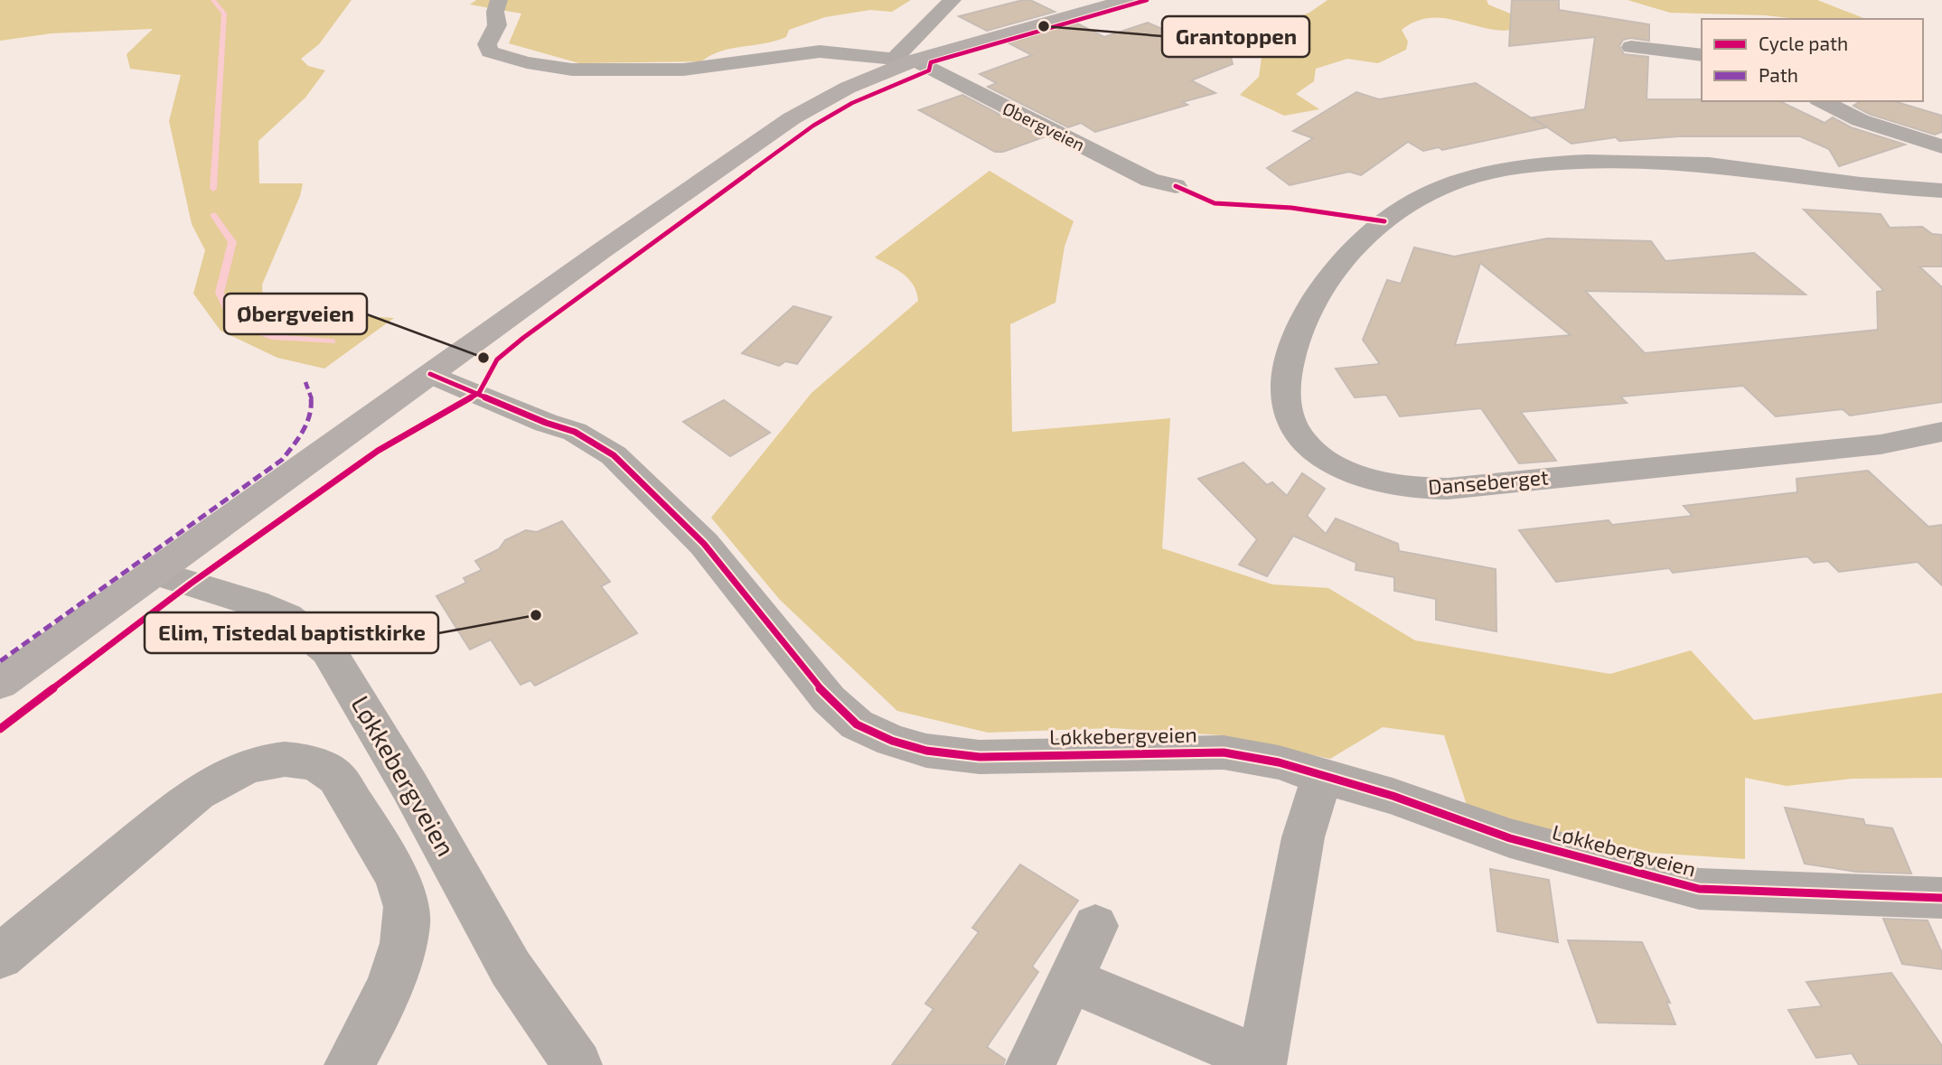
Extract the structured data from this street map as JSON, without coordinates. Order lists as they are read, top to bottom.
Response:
{
  "streets": {
    "main road": ["Øbergveien"],
    "street": ["Danseberget", "Løkkebergveien"]
  },
  "crossings": [
    ["Øbergveien", "Løkkebergveien"]
  ],
  "places": ["Grantoppen", "Øbergveien", "Elim, Tistedal baptistkirke"],
  "legend": ["Cycle path", "Path"]
}
